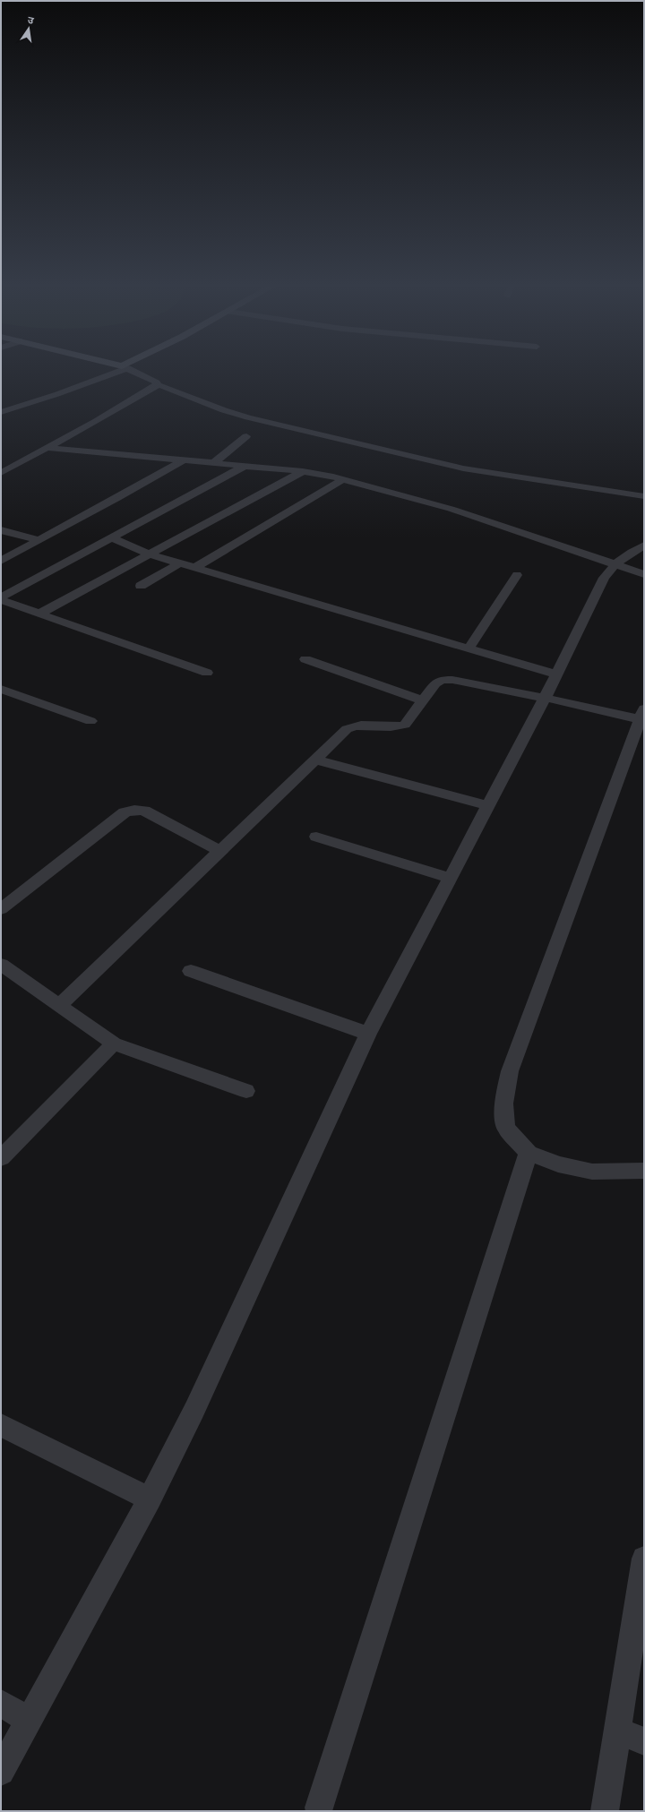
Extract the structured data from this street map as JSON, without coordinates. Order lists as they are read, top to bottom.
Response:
{
  "north": "top"
}
